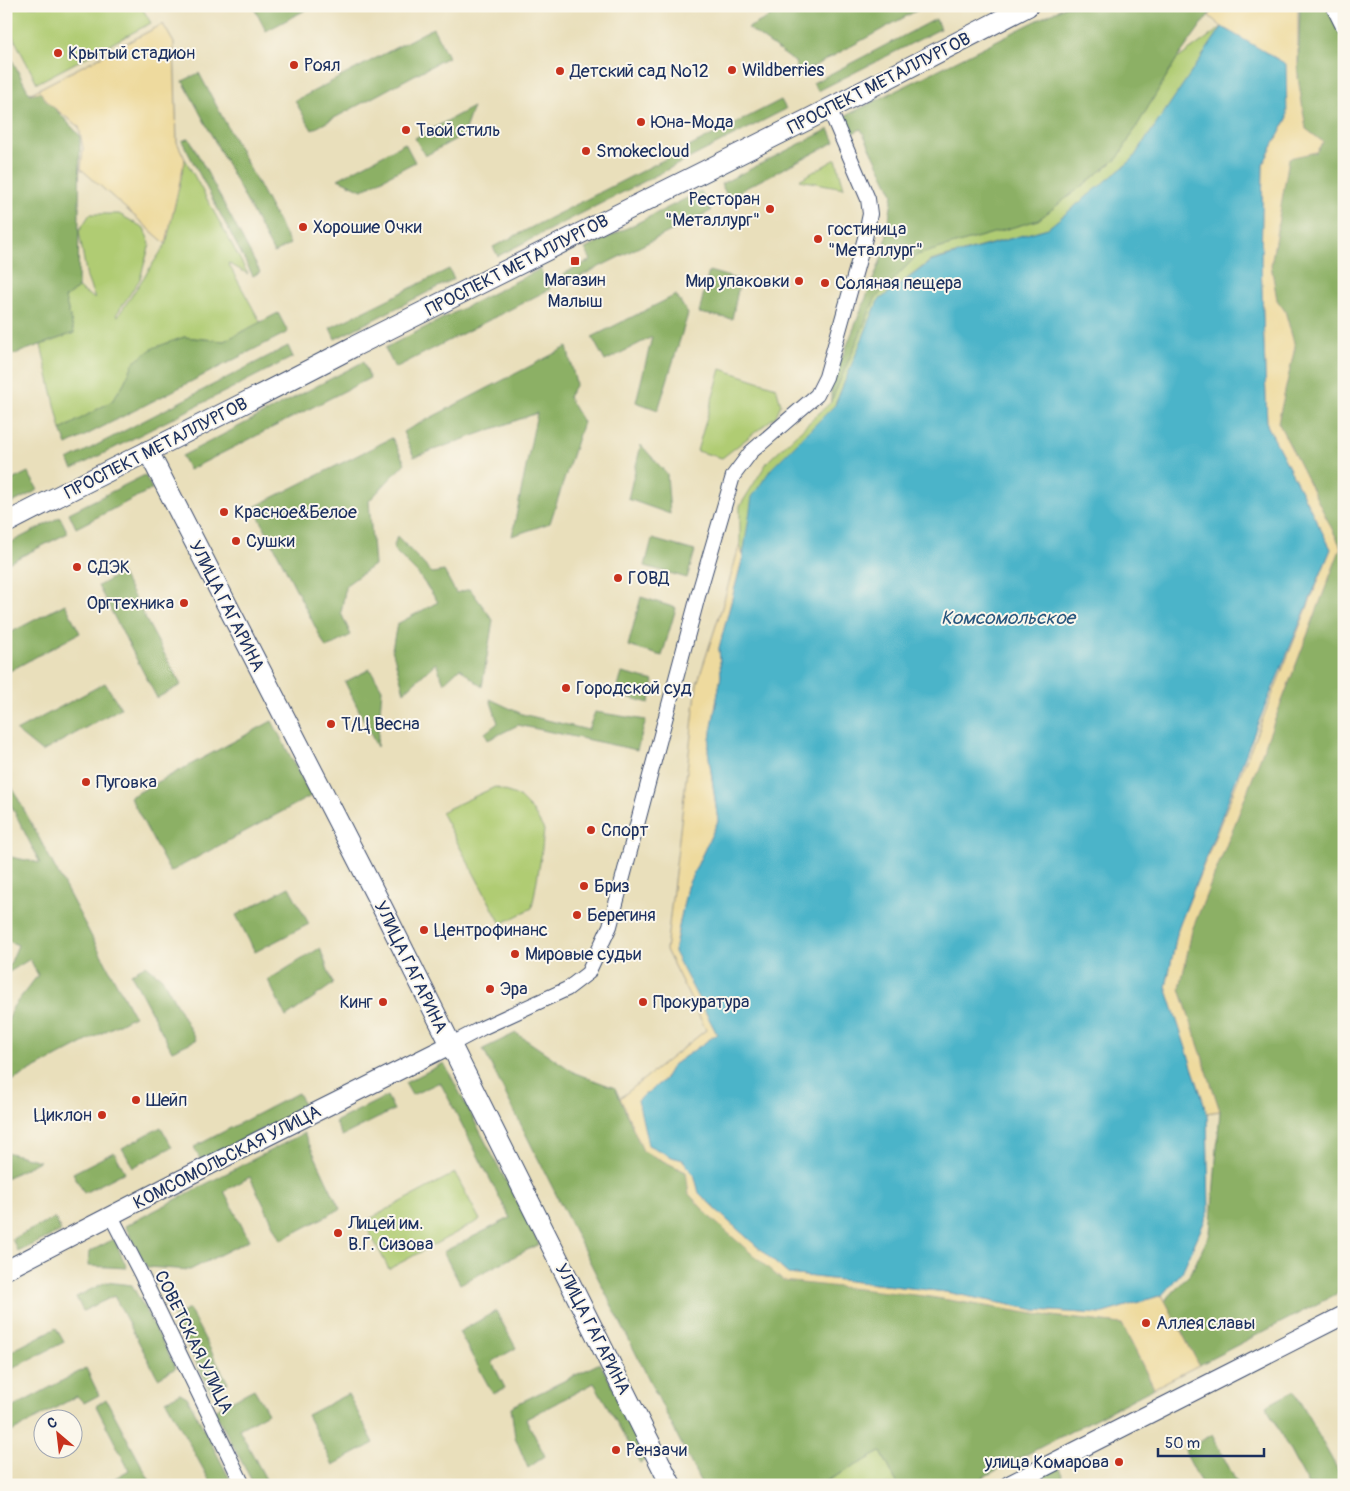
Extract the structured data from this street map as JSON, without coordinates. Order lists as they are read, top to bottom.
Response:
{
  "streets": {
    "main road": ["ПРОСПЕКТ МЕТАЛЛУРГОВ", "УЛИЦА ГАГАРИНА"],
    "street": ["КОМСОМОЛЬСКАЯ УЛИЦА", "СОВЕТСКАЯ УЛИЦА"]
  },
  "crossings": [
    ["ПРОСПЕКТ МЕТАЛЛУРГОВ", "УЛИЦА ГАГАРИНА"],
    ["УЛИЦА ГАГАРИНА", "КОМСОМОЛЬСКАЯ УЛИЦА"],
    ["КОМСОМОЛЬСКАЯ УЛИЦА", "СОВЕТСКАЯ УЛИЦА"]
  ],
  "water": ["Комсомольское"],
  "places": {
    "other": [
      "Крытый стадион",
      "Роял",
      "Wildberries",
      "Детский сад №12",
      "Юна-Мода",
      "Твой стиль",
      "Smokecloud",
      "Ресторан \"Металлург\"",
      "Хорошие Очки",
      "гостиница \"Металлург\"",
      "Мир упаковки",
      "Соляная пещера",
      "Красное&Белое",
      "Сушки",
      "СДЭК",
      "ГОВД",
      "Оргтехника",
      "Городской суд",
      "Т/Ц Весна",
      "Пуговка",
      "Спорт",
      "Бриз",
      "Берегиня",
      "Центрофинанс",
      "Мировые судьи",
      "Эра",
      "Кинг",
      "Прокуратура",
      "Шейп",
      "Циклон",
      "Лицей им. В.Г. Сизова",
      "Аллея славы",
      "Рензачи",
      "улица Комарова"
    ],
    "transit": ["Магазин Малыш"]
  },
  "scale_bar": "50 m",
  "north": "top left"
}
